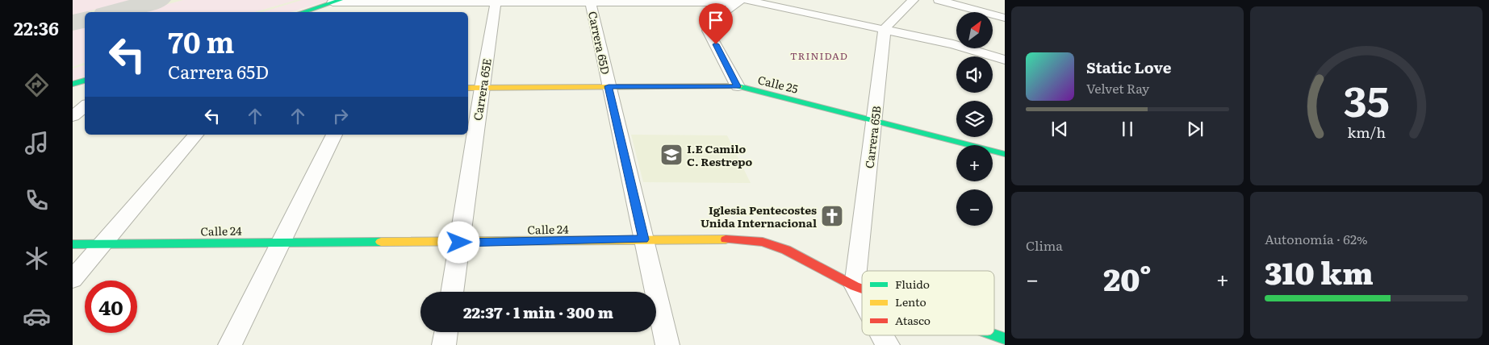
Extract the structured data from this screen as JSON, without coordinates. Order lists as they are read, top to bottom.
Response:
{
  "streets": {
    "street": [
      "Carrera 65D",
      "Calle 25",
      "Carrera 65E",
      "Carrera 65B",
      "Calle 24"
    ]
  },
  "crossings": [
    ["Carrera 65D", "Calle 25"],
    ["Carrera 65D", "Calle 24"],
    ["Calle 25", "Carrera 65E"],
    ["Calle 25", "Carrera 65B"],
    ["Carrera 65E", "Calle 24"],
    ["Carrera 65B", "Calle 24"]
  ],
  "districts": ["TRINIDAD"],
  "places": {
    "school or university": ["I.E Camilo C. Restrepo"],
    "church": ["Iglesia Pentecostes Unida Internacional"]
  },
  "legend": ["Fluido", "Lento", "Atasco"],
  "north": "top right",
  "page": {
    "tabs": "22:36",
    "map_buttons": ["+", "−"],
    "turn": ["70 m", "Carrera 65D"],
    "song": ["Static Love", "Velvet Ray"],
    "tile": [
      "Clima",
      ["Autonomía · 62%", "310 km"]
    ],
    "heat": ["−", "20°", "+"],
    "limit": "40",
    "trip": "22:37 · 1 min · 300 m",
    "gauge": ["35", "km/h"]
  }
}
